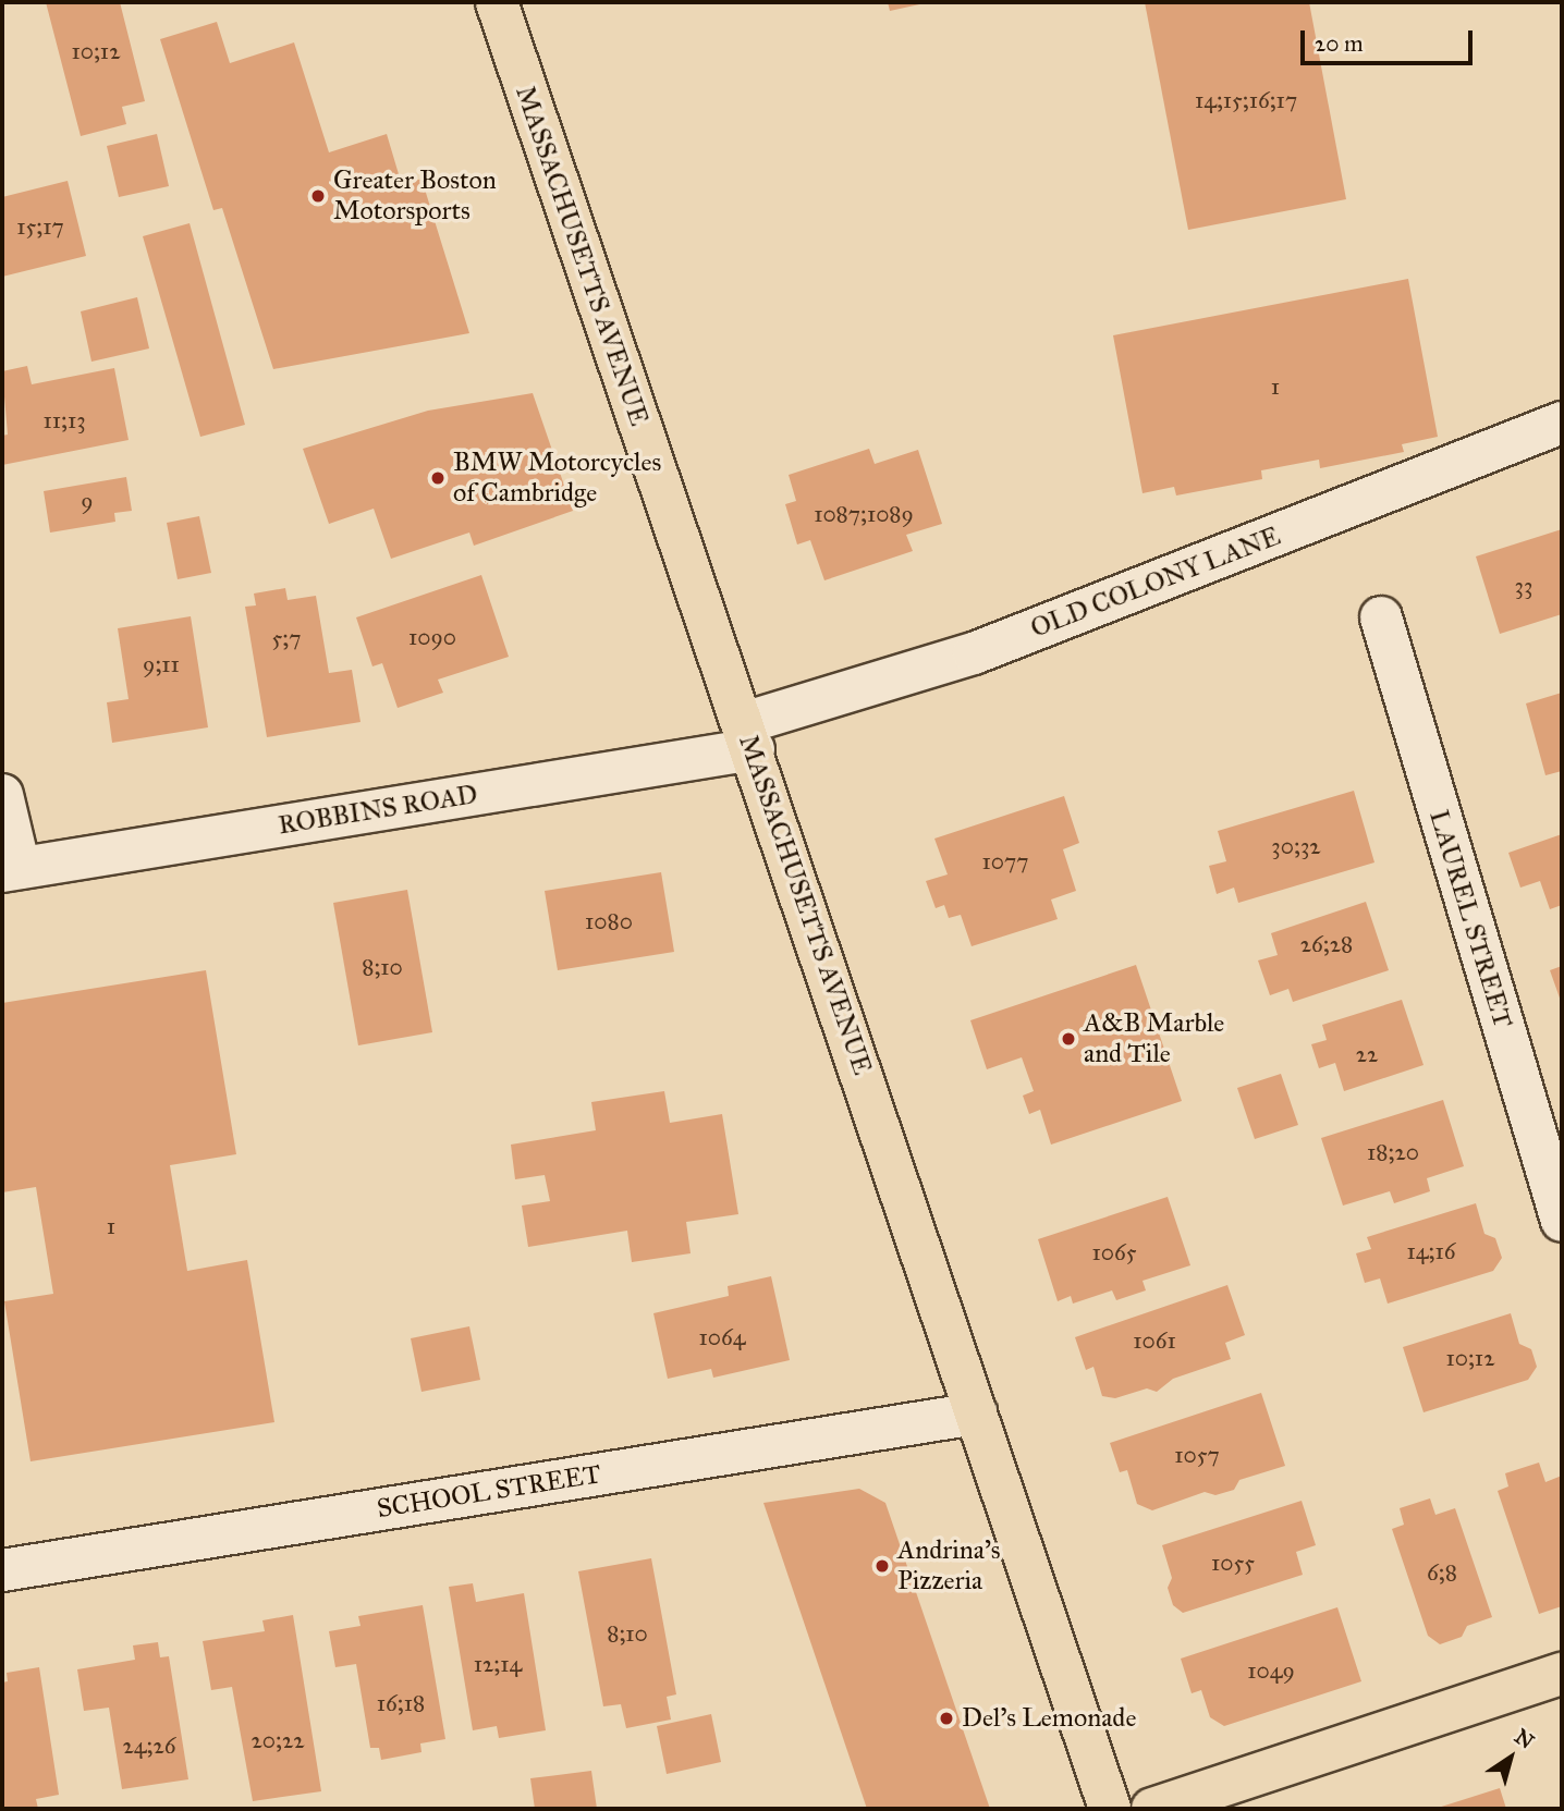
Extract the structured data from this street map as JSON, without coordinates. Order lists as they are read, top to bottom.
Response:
{
  "streets": {
    "main road": ["MASSACHUSETTS AVENUE"],
    "street": [
      "OLD COLONY LANE",
      "ROBBINS ROAD",
      "LAUREL STREET",
      "SCHOOL STREET"
    ]
  },
  "crossings": [
    ["MASSACHUSETTS AVENUE", "OLD COLONY LANE"],
    ["MASSACHUSETTS AVENUE", "ROBBINS ROAD"],
    ["MASSACHUSETTS AVENUE", "SCHOOL STREET"],
    ["OLD COLONY LANE", "ROBBINS ROAD"]
  ],
  "places": [
    "Greater Boston Motorsports",
    "BMW Motorcycles of Cambridge",
    "A&B Marble and Tile",
    "Andrina's Pizzeria",
    "Del's Lemonade"
  ],
  "house_numbers": [
    "10;12",
    "14;15;16;17",
    "15;17",
    "1",
    "11;13",
    "9",
    "1087;1089",
    "33",
    "1090",
    "5;7",
    "9;11",
    "30;32",
    "1077",
    "1080",
    "26;28",
    "8;10",
    "22",
    "18;20",
    "1",
    "14;16",
    "1065",
    "1064",
    "1061",
    "10;12",
    "1057",
    "1055",
    "6;8",
    "8;10",
    "12;14",
    "1049",
    "16;18",
    "20;22",
    "24;26"
  ],
  "scale_bar": "20 m",
  "north": "top right"
}
